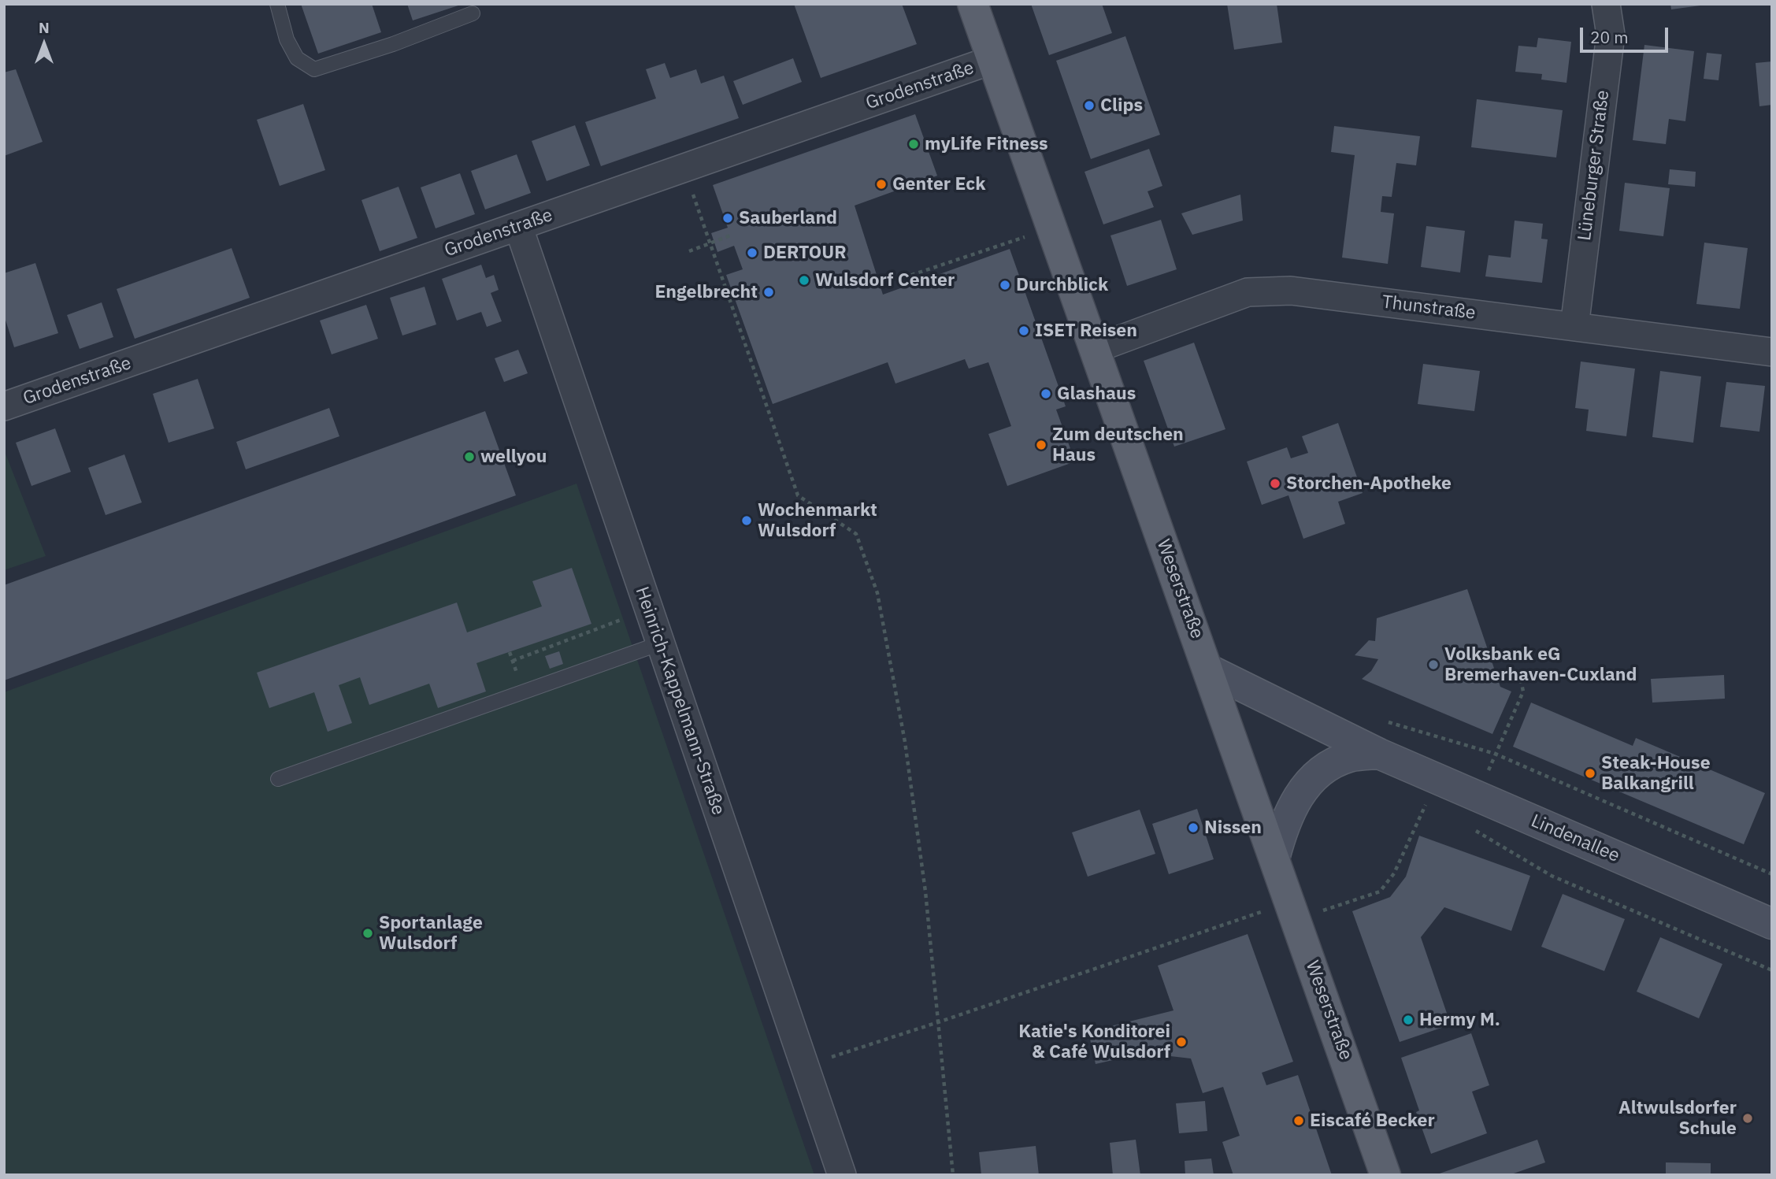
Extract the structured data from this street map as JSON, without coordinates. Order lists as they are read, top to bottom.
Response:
{
  "streets": {
    "main road": ["Weserstraße"],
    "street": [
      "Grodenstraße",
      "Lüneburger Straße",
      "Thunstraße",
      "Heinrich-Kappelmann-Straße",
      "Lindenallee"
    ]
  },
  "crossings": [
    ["Grodenstraße", "Weserstraße"],
    ["Grodenstraße", "Heinrich-Kappelmann-Straße"],
    ["Lüneburger Straße", "Thunstraße"],
    ["Thunstraße", "Weserstraße"],
    ["Weserstraße", "Lindenallee"]
  ],
  "places": [
    "Clips",
    "myLife Fitness",
    "Genter Eck",
    "Sauberland",
    "DERTOUR",
    "Wulsdorf Center",
    "Durchblick",
    "Engelbrecht",
    "ISET Reisen",
    "Glashaus",
    "Zum deutschen Haus",
    "wellyou",
    "Storchen-Apotheke",
    "Wochenmarkt Wulsdorf",
    "Volksbank eG Bremerhaven-Cuxland",
    "Steak-House Balkangrill",
    "Nissen",
    "Sportanlage Wulsdorf",
    "Hermy M.",
    "Katie's Konditorei & Café Wulsdorf",
    "Altwulsdorfer Schule",
    "Eiscafé Becker"
  ],
  "scale_bar": "20 m",
  "north": "top"
}
